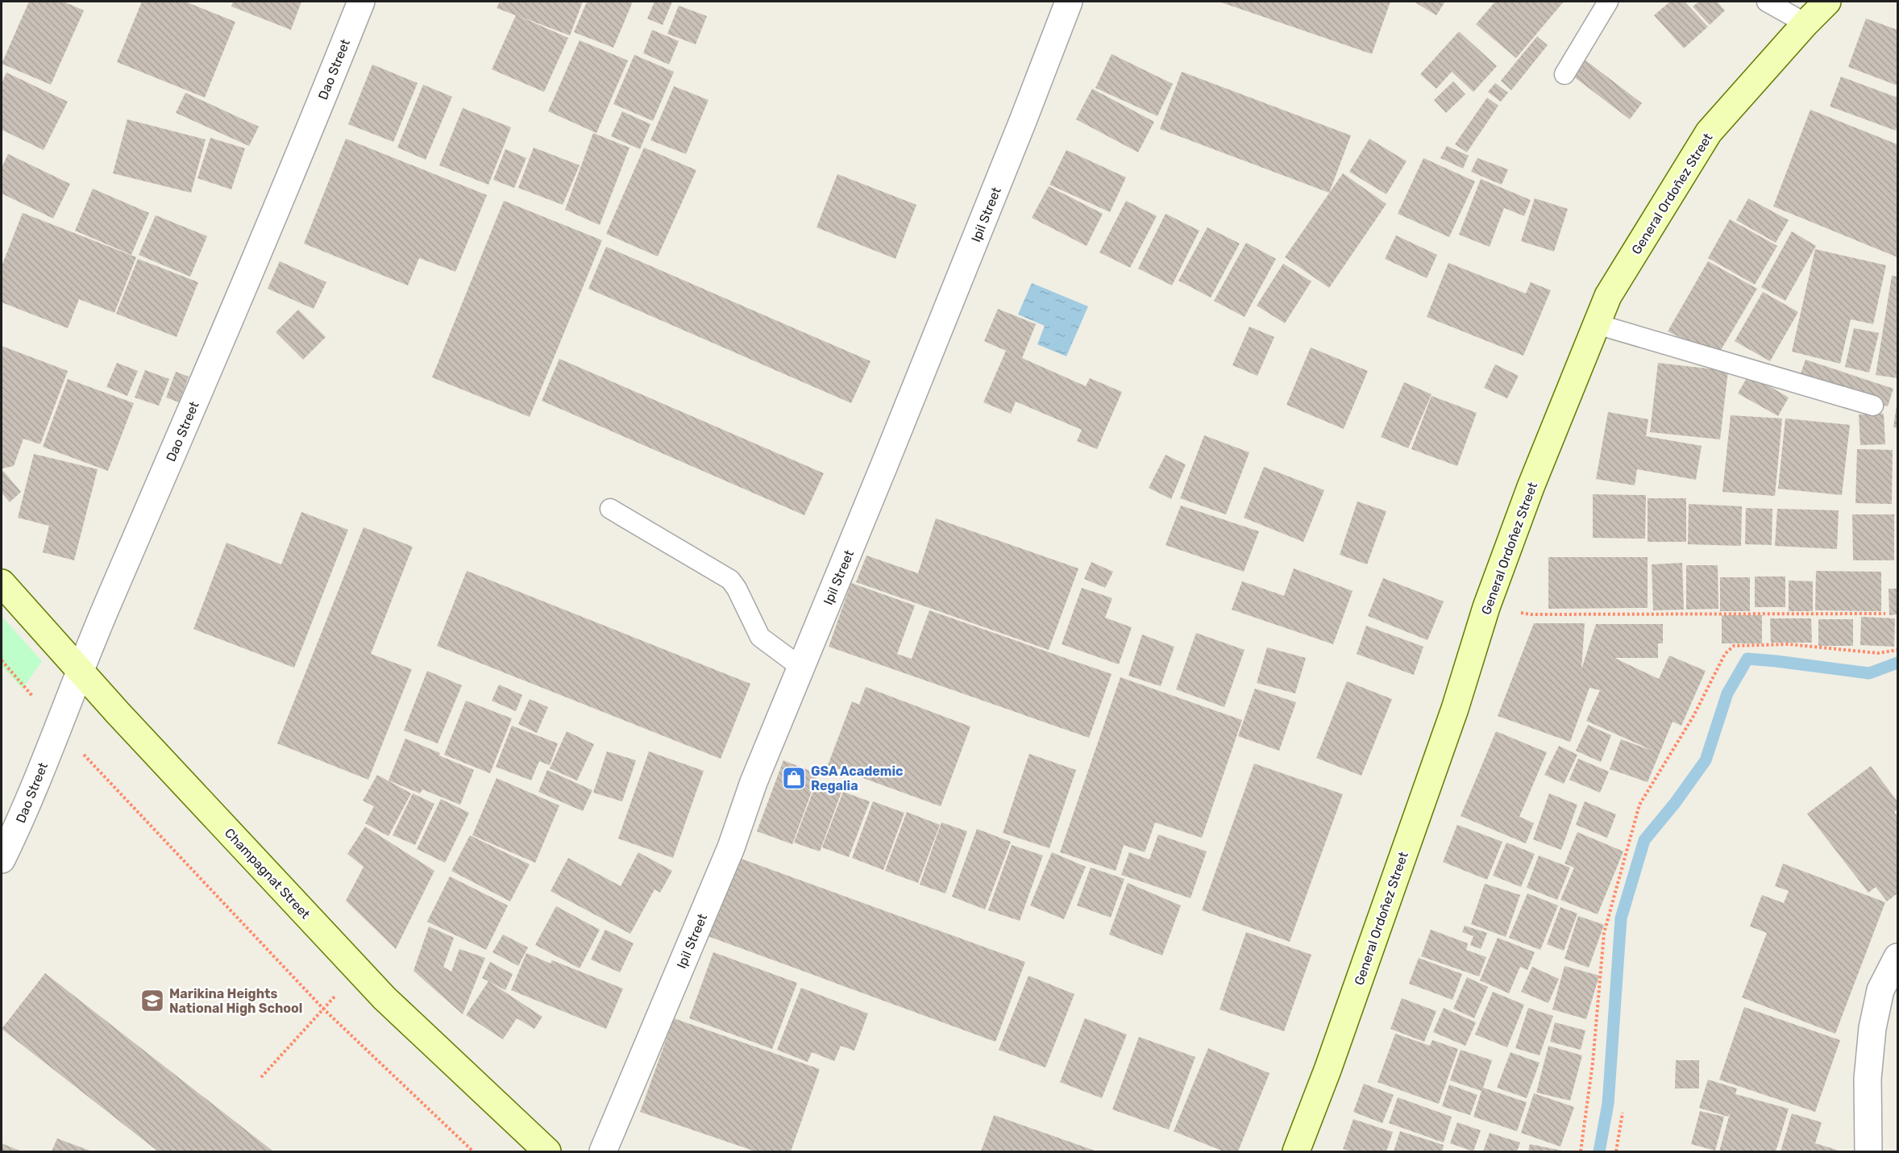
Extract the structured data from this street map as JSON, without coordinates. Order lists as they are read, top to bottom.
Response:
{
  "streets": {
    "main road": ["General Ordoñez Street", "Champagnat Street"],
    "street": ["Dao Street", "Ipil Street"]
  },
  "crossings": [
    ["Dao Street", "Champagnat Street"]
  ],
  "places": {
    "shop": ["GSA Academic Regalia"],
    "school or university": ["Marikina Heights National High School"]
  }
}
